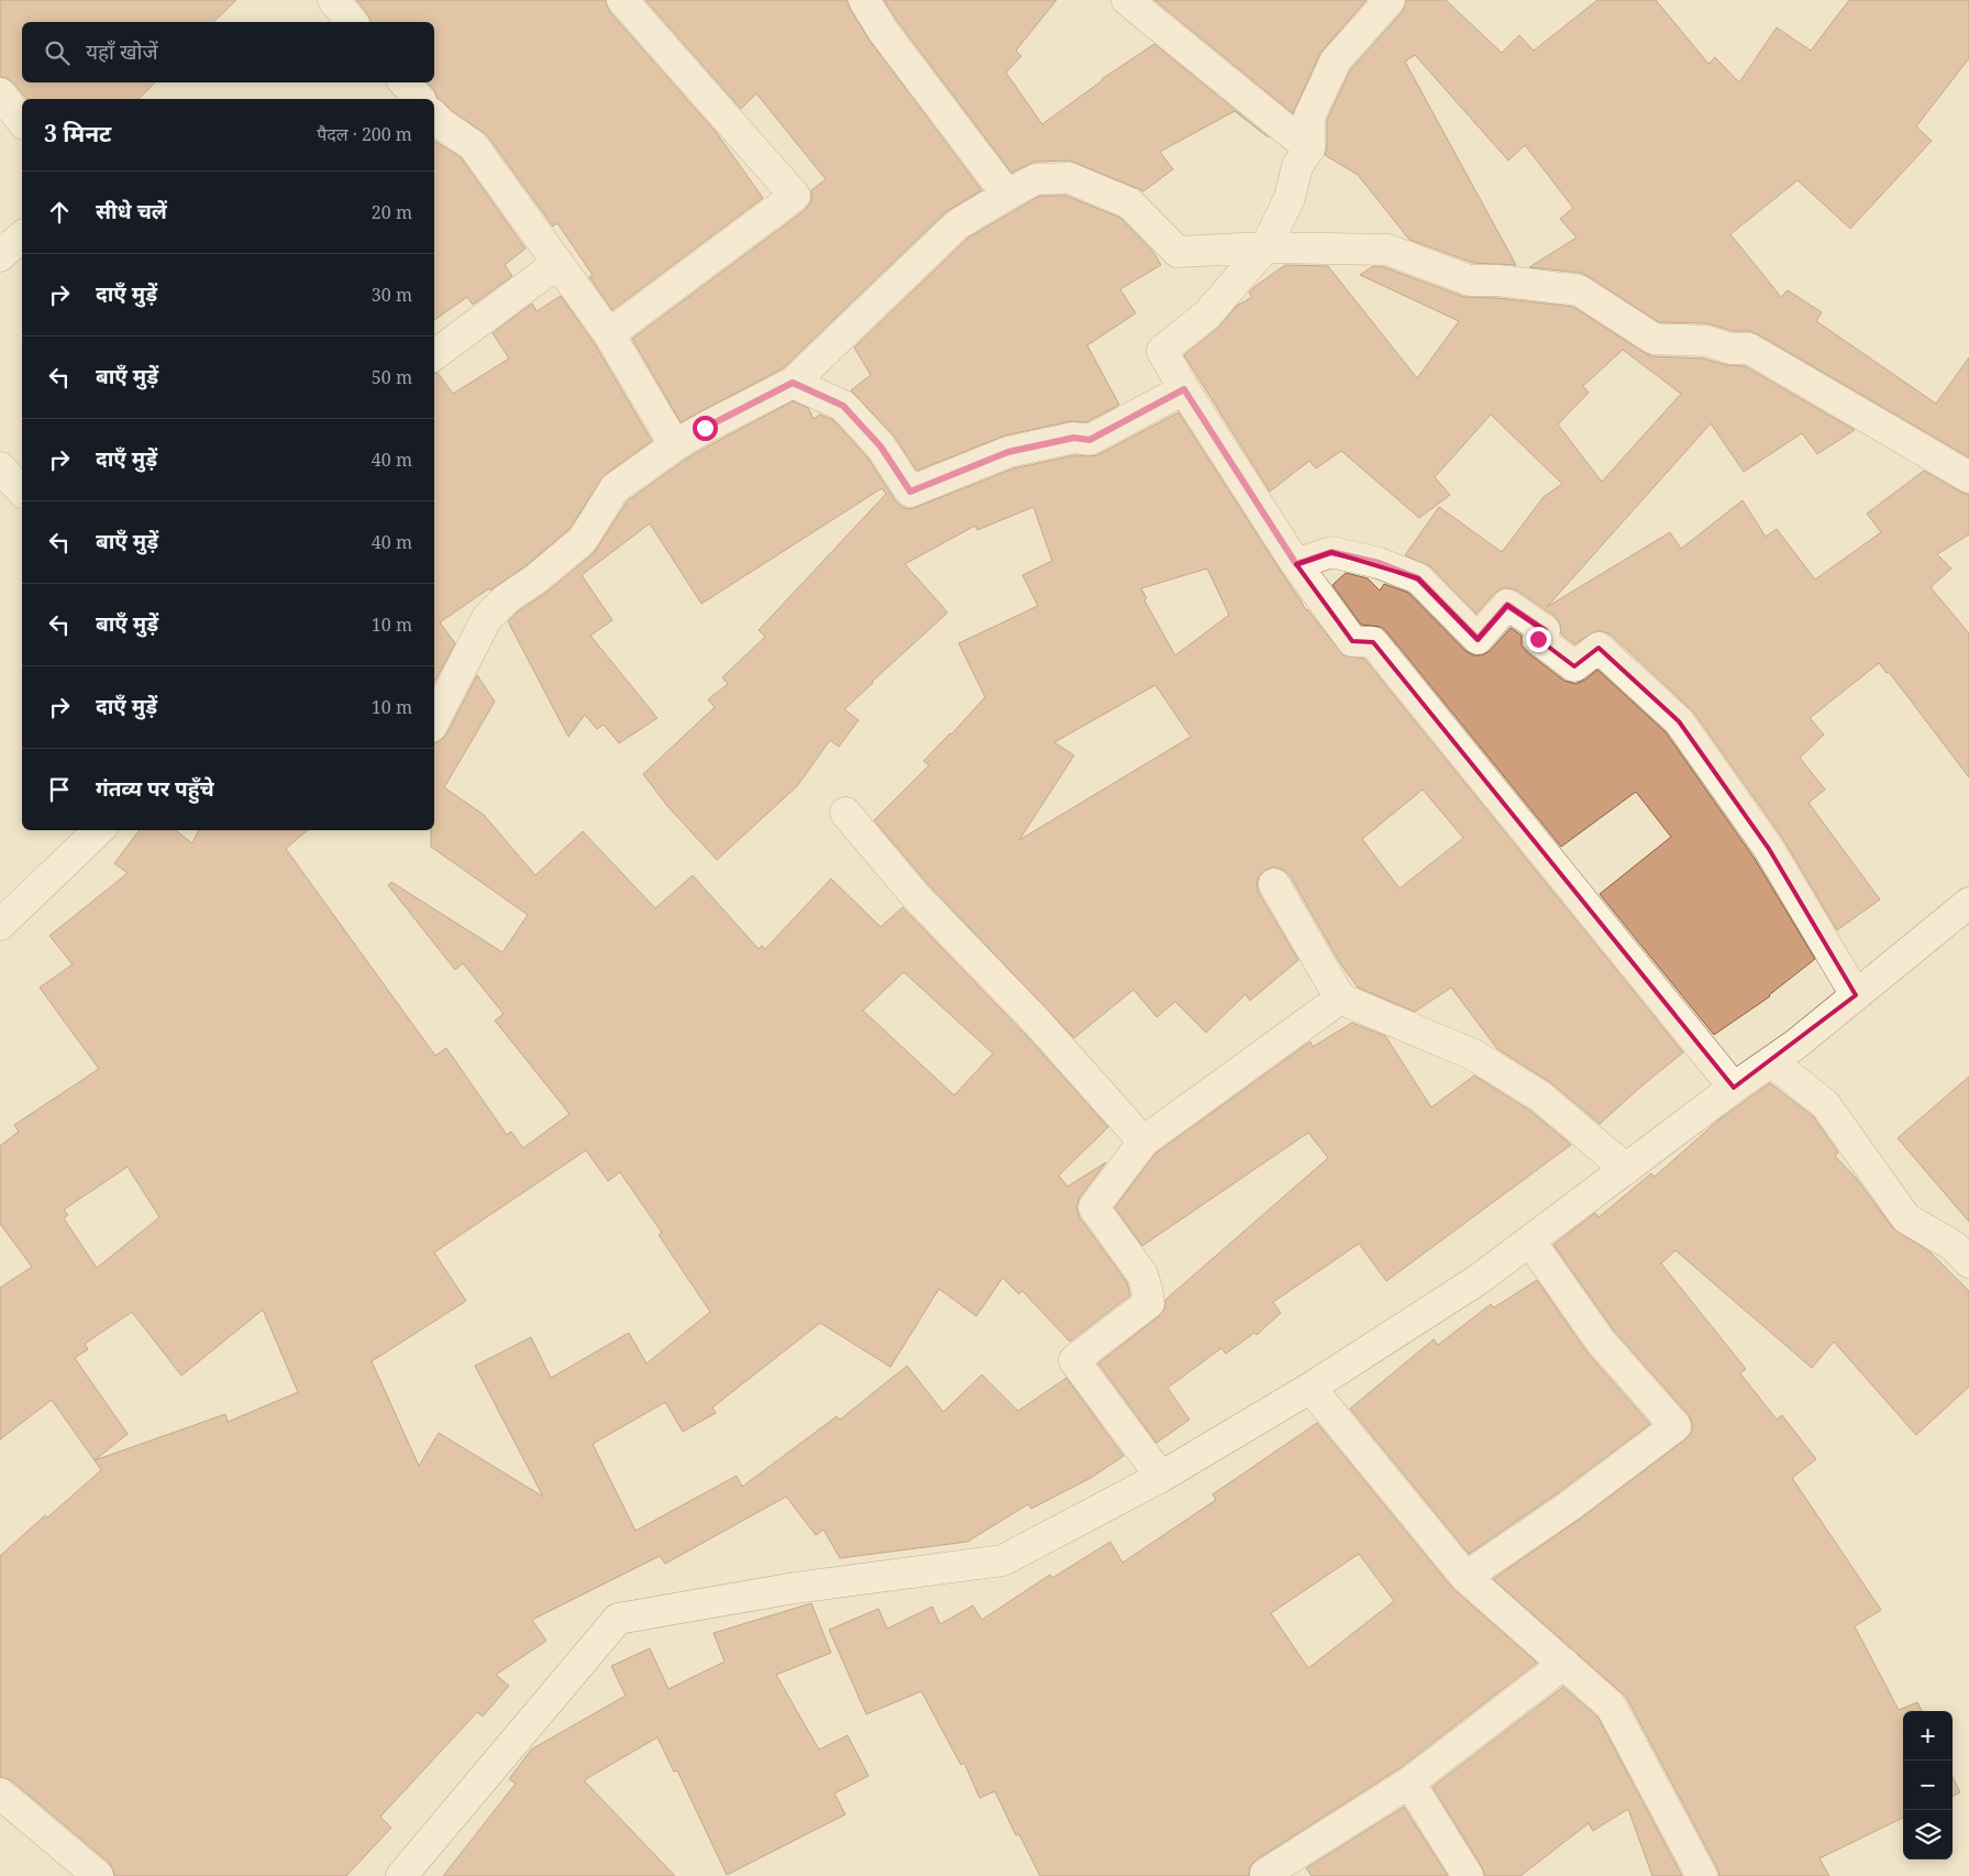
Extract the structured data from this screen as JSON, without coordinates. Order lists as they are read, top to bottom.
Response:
{
  "page": {
    "search": "यहाँ खोजें",
    "heading": ["3 मिनट", "पैदल · 200 m"],
    "list": [
      ["सीधे चलें", "20 m"],
      ["दाएँ मुड़ें", "30 m"],
      ["बाएँ मुड़ें", "50 m"],
      ["दाएँ मुड़ें", "40 m"],
      ["बाएँ मुड़ें", "40 m"],
      ["बाएँ मुड़ें", "10 m"],
      ["दाएँ मुड़ें", "10 m"],
      "गंतव्य पर पहुँचे"
    ],
    "map_buttons": ["+", "−"]
  }
}
